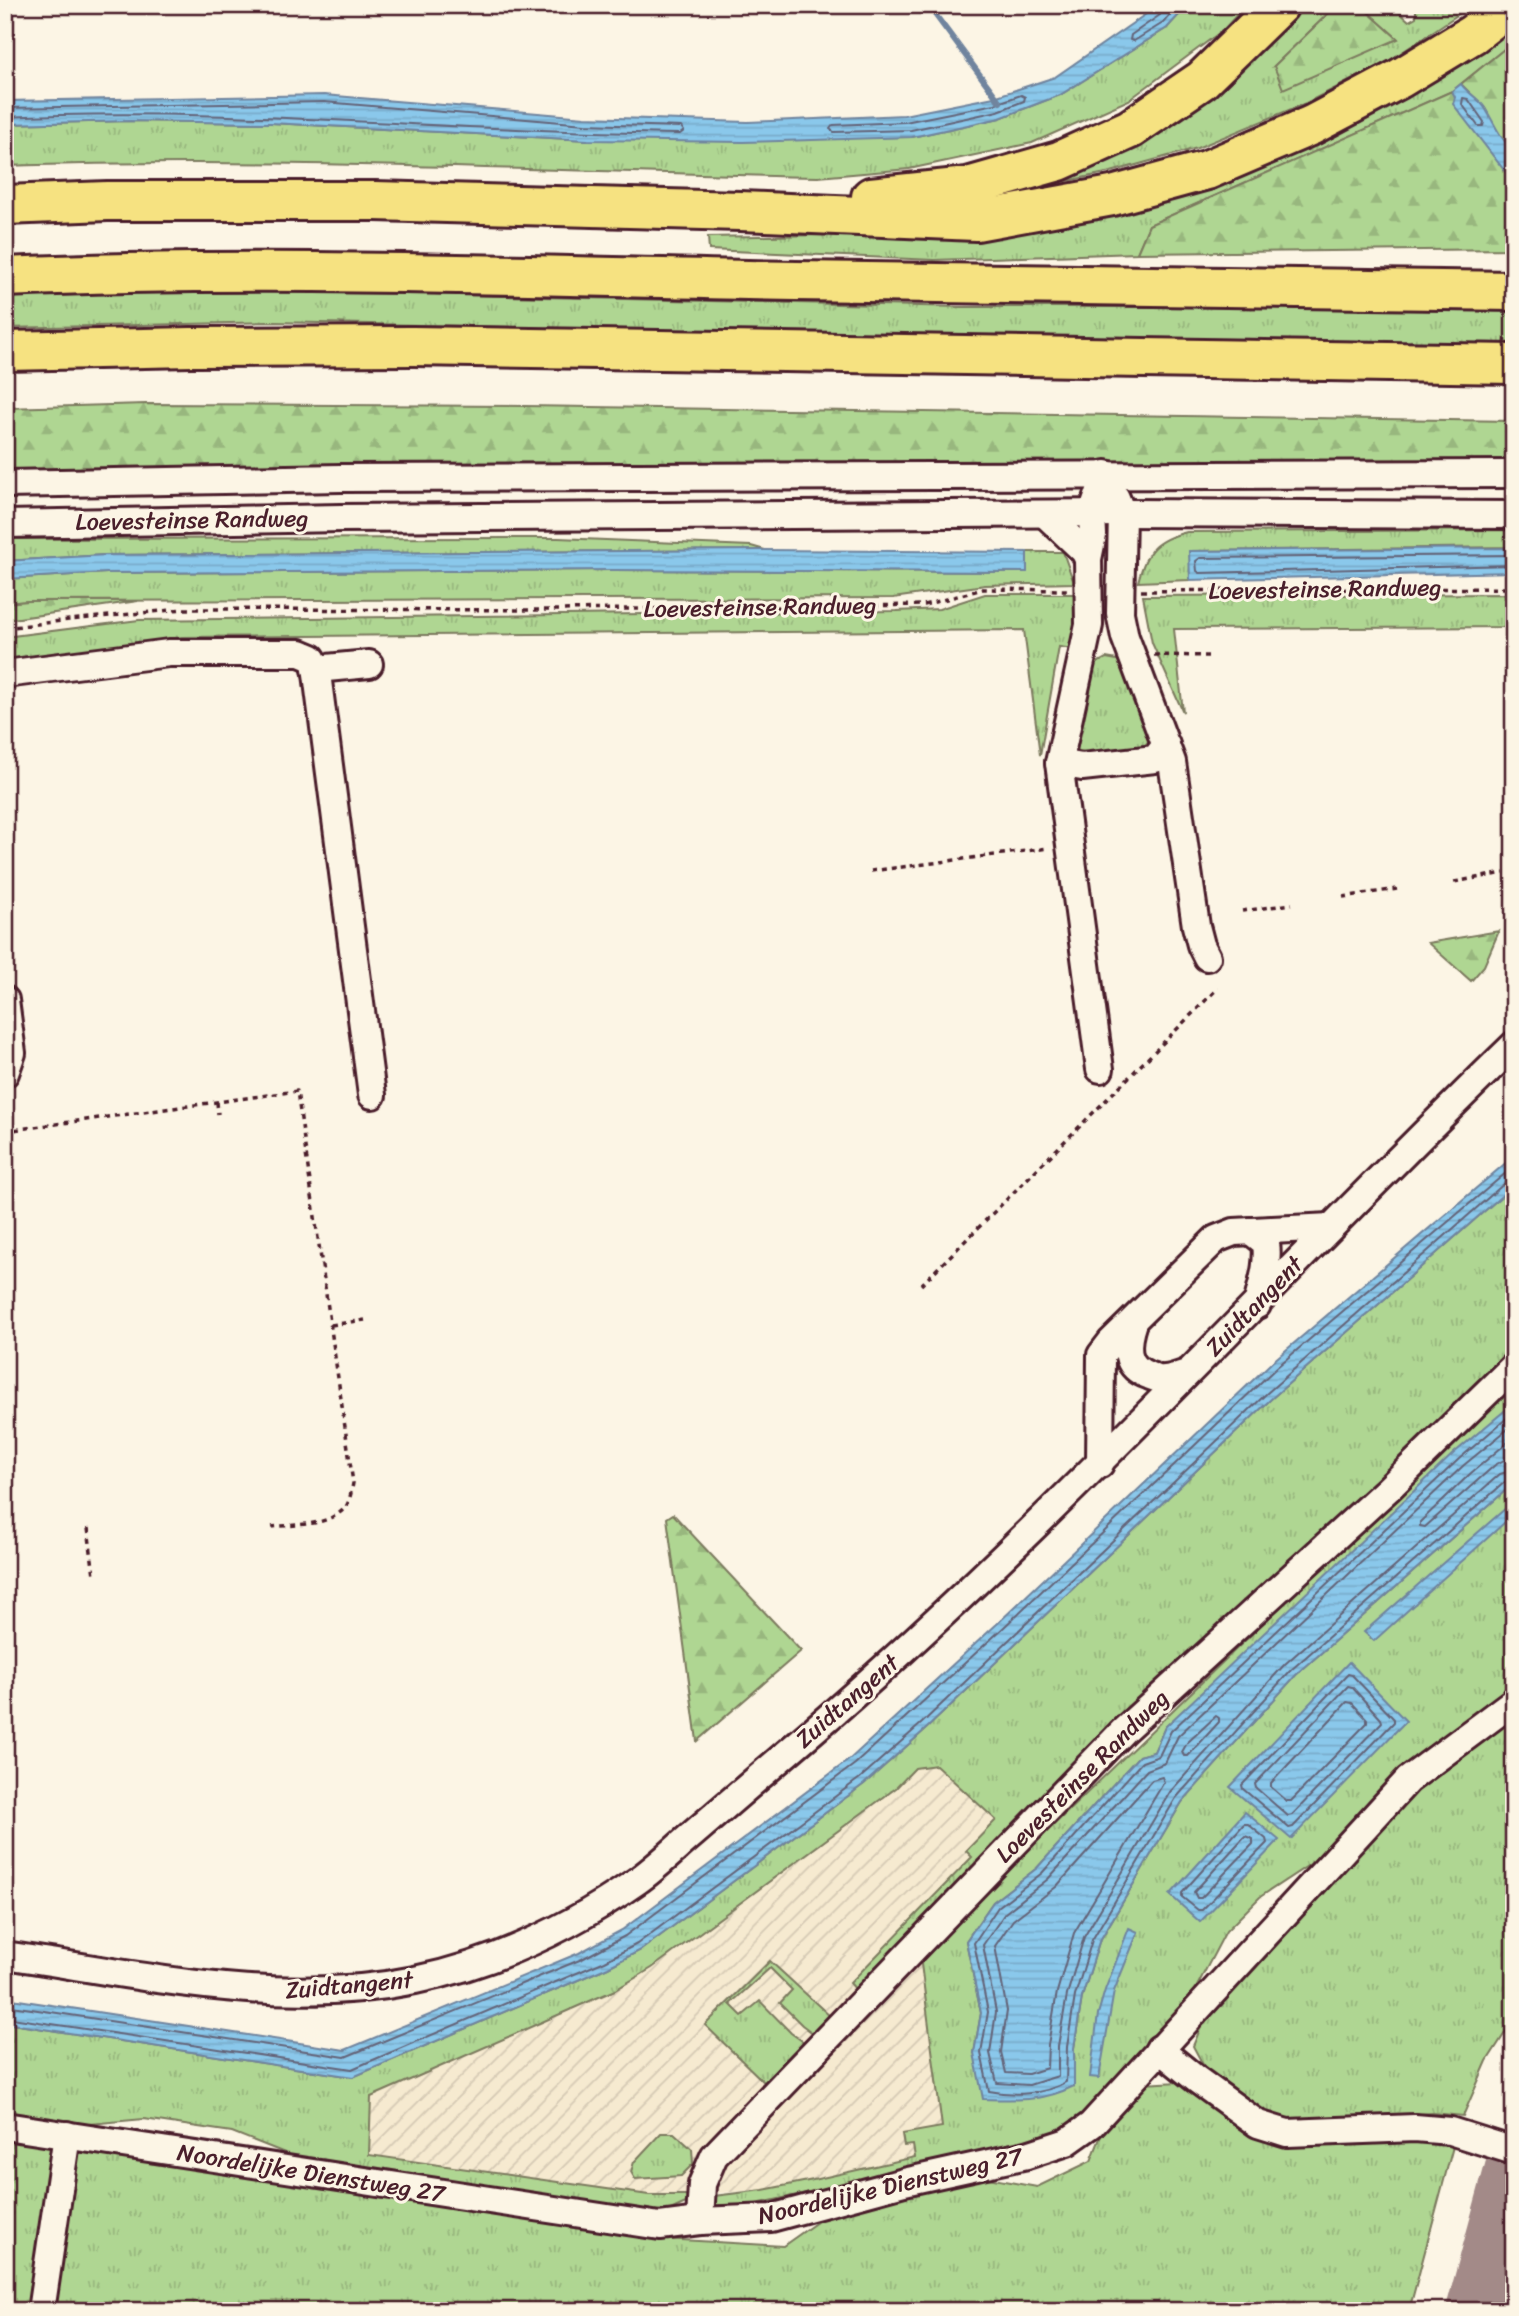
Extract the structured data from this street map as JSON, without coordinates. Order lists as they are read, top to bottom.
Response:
{
  "streets": {
    "street": ["Loevesteinse Randweg", "Zuidtangent", "Noordelijke Dienstweg 27"]
  },
  "crossings": [
    ["Loevesteinse Randweg", "Noordelijke Dienstweg 27"]
  ]
}
